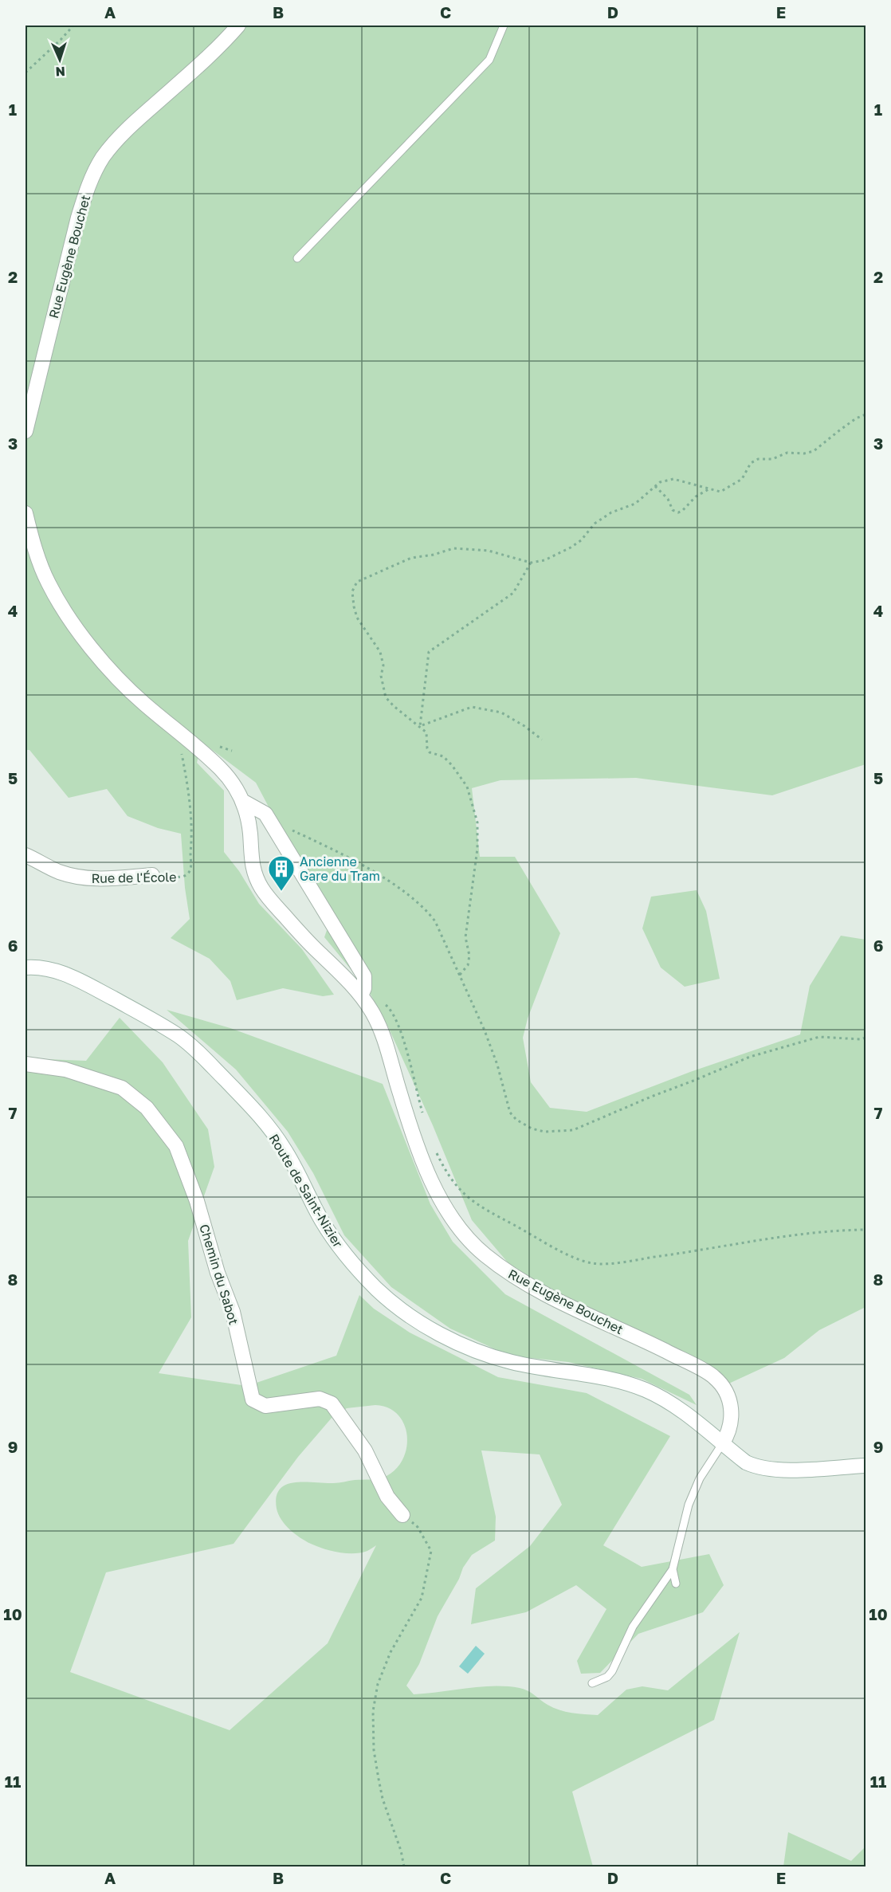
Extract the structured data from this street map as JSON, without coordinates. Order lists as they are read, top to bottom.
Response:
{
  "streets": {
    "street": [
      "Rue Eugène Bouchet",
      "Rue de l'École",
      "Route de Saint-Nizier",
      "Chemin du Sabot"
    ]
  },
  "crossings": [
    ["Rue Eugène Bouchet", "Route de Saint-Nizier"]
  ],
  "places": {
    "building": ["Ancienne Gare du Tram"]
  },
  "north": "bottom",
  "grid": {
    "columns": [
      "A",
      "B",
      "C",
      "D",
      "E"
    ],
    "rows": [
      "1",
      "2",
      "3",
      "4",
      "5",
      "6",
      "7",
      "8",
      "9",
      "10",
      "11"
    ]
  }
}
